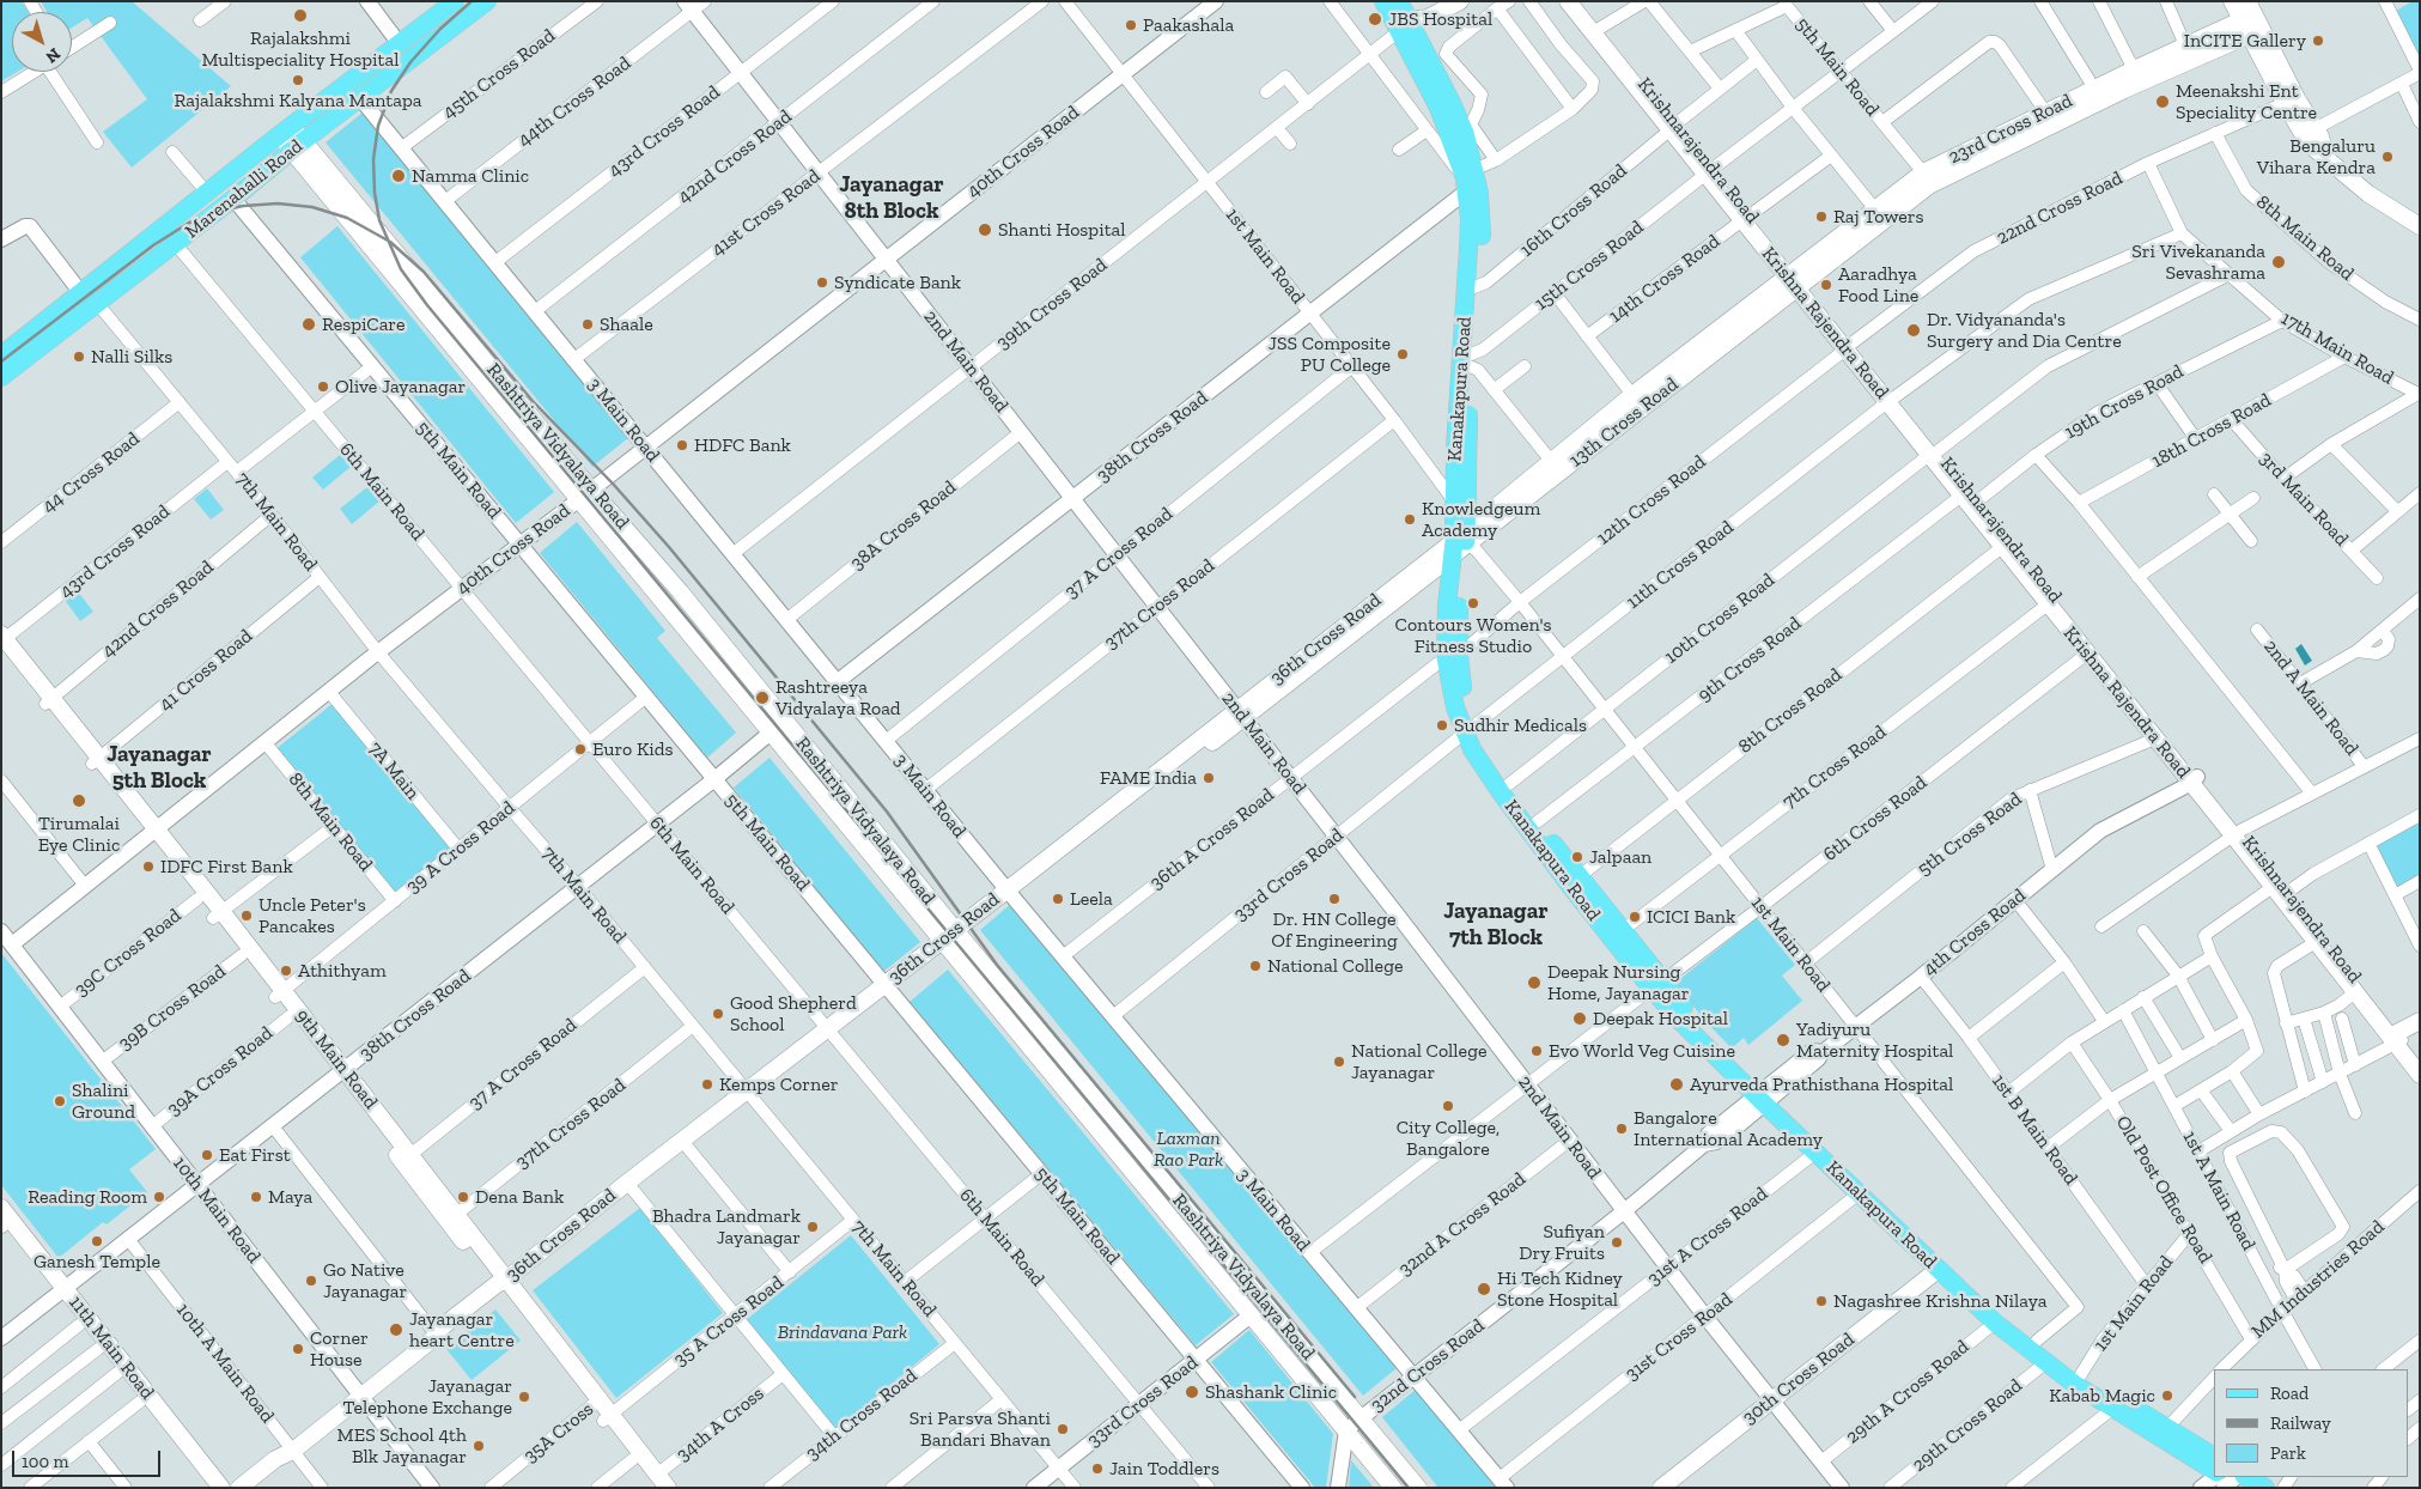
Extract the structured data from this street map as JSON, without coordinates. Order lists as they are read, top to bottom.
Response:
{
  "streets": {
    "main road": [
      "23rd Cross Road",
      "Krishnarajendra Road",
      "Marenahalli Road",
      "Krishna Rajendra Road",
      "Kanakapura Road",
      "13th Cross Road",
      "Rashtriya Vidyalaya Road",
      "36th Cross Road",
      "9th Main Road",
      "11th Main Road",
      "30th Cross Road"
    ],
    "street": [
      "5th Main Road",
      "45th Cross Road",
      "44th Cross Road",
      "43rd Cross Road",
      "40th Cross Road",
      "42nd Cross Road",
      "22nd Cross Road",
      "16th Cross Road",
      "41st Cross Road",
      "8th Main Road",
      "1st Main Road",
      "15th Cross Road",
      "14th Cross Road",
      "39th Cross Road",
      "17th Main Road",
      "2nd Main Road",
      "19th Cross Road",
      "3 Main Road",
      "18th Cross Road",
      "38th Cross Road",
      "44 Cross Road",
      "6th Main Road",
      "3rd Main Road",
      "12th Cross Road",
      "7th Main Road",
      "38A Cross Road",
      "37 A Cross Road",
      "11th Cross Road",
      "37th Cross Road",
      "10th Cross Road",
      "9th Cross Road",
      "41 Cross Road",
      "2nd A Main Road",
      "8th Cross Road",
      "7th Cross Road",
      "7A Main",
      "6th Cross Road",
      "5th Cross Road",
      "36th A Cross Road",
      "39 A Cross Road",
      "33rd Cross Road",
      "4th Cross Road",
      "39C Cross Road",
      "39B Cross Road",
      "39A Cross Road",
      "1st B Main Road",
      "Old Post Office Road",
      "1st A Main Road",
      "10th Main Road",
      "32nd A Cross Road",
      "31st A Cross Road",
      "MM Industries Road",
      "35 A Cross Road",
      "31st Cross Road",
      "10th A Main Road",
      "32nd Cross Road",
      "29th A Cross Road",
      "34th Cross Road",
      "34th A Cross",
      "29th Cross Road",
      "35A Cross"
    ]
  },
  "crossings": [
    ["5th Main Road", "23rd Cross Road"],
    ["5th Main Road", "40th Cross Road"],
    ["5th Main Road", "Marenahalli Road"],
    ["5th Main Road", "15th Cross Road"],
    ["5th Main Road", "38th Cross Road"],
    ["5th Main Road", "36th Cross Road"],
    ["5th Main Road", "39 A Cross Road"],
    ["5th Main Road", "33rd Cross Road"],
    ["45th Cross Road", "3 Main Road"],
    ["44th Cross Road", "2nd Main Road"],
    ["44th Cross Road", "3 Main Road"],
    ["23rd Cross Road", "Krishnarajendra Road"],
    ["23rd Cross Road", "Krishna Rajendra Road"],
    ["23rd Cross Road", "13th Cross Road"],
    ["43rd Cross Road", "2nd Main Road"],
    ["43rd Cross Road", "3 Main Road"],
    ["43rd Cross Road", "7th Main Road"],
    ["43rd Cross Road", "9th Main Road"],
    ["Krishnarajendra Road", "16th Cross Road"],
    ["Krishnarajendra Road", "15th Cross Road"],
    ["Krishnarajendra Road", "14th Cross Road"],
    ["Krishnarajendra Road", "Krishna Rajendra Road"],
    ["Krishnarajendra Road", "19th Cross Road"],
    ["Krishnarajendra Road", "13th Cross Road"],
    ["Krishnarajendra Road", "9th Cross Road"],
    ["Krishnarajendra Road", "4th Cross Road"],
    ["40th Cross Road", "8th Main Road"],
    ["40th Cross Road", "1st Main Road"],
    ["40th Cross Road", "2nd Main Road"],
    ["40th Cross Road", "3 Main Road"],
    ["40th Cross Road", "Rashtriya Vidyalaya Road"],
    ["40th Cross Road", "6th Main Road"],
    ["40th Cross Road", "7th Main Road"],
    ["40th Cross Road", "7A Main"],
    ["40th Cross Road", "9th Main Road"],
    ["40th Cross Road", "10th Main Road"],
    ["42nd Cross Road", "2nd Main Road"],
    ["42nd Cross Road", "3 Main Road"],
    ["42nd Cross Road", "7th Main Road"],
    ["42nd Cross Road", "9th Main Road"],
    ["Marenahalli Road", "3 Main Road"],
    ["Marenahalli Road", "Rashtriya Vidyalaya Road"],
    ["Marenahalli Road", "6th Main Road"],
    ["Marenahalli Road", "7th Main Road"],
    ["22nd Cross Road", "8th Main Road"],
    ["22nd Cross Road", "Krishna Rajendra Road"],
    ["22nd Cross Road", "17th Main Road"],
    ["22nd Cross Road", "12th Cross Road"],
    ["16th Cross Road", "Kanakapura Road"],
    ["41st Cross Road", "2nd Main Road"],
    ["41st Cross Road", "3 Main Road"],
    ["8th Main Road", "39 A Cross Road"],
    ["1st Main Road", "39th Cross Road"],
    ["1st Main Road", "Kanakapura Road"],
    ["1st Main Road", "13th Cross Road"],
    ["1st Main Road", "38th Cross Road"],
    ["1st Main Road", "12th Cross Road"],
    ["1st Main Road", "37 A Cross Road"],
    ["1st Main Road", "11th Cross Road"],
    ["1st Main Road", "37th Cross Road"],
    ["1st Main Road", "10th Cross Road"],
    ["1st Main Road", "36th Cross Road"],
    ["1st Main Road", "9th Cross Road"],
    ["1st Main Road", "8th Cross Road"],
    ["1st Main Road", "7th Cross Road"],
    ["1st Main Road", "6th Cross Road"],
    ["1st Main Road", "5th Cross Road"],
    ["1st Main Road", "4th Cross Road"],
    ["1st Main Road", "1st B Main Road"],
    ["1st Main Road", "Old Post Office Road"],
    ["15th Cross Road", "Kanakapura Road"],
    ["39th Cross Road", "2nd Main Road"],
    ["39th Cross Road", "Kanakapura Road"],
    ["39th Cross Road", "3 Main Road"],
    ["Krishna Rajendra Road", "19th Cross Road"],
    ["Krishna Rajendra Road", "13th Cross Road"],
    ["Krishna Rajendra Road", "12th Cross Road"],
    ["Krishna Rajendra Road", "11th Cross Road"],
    ["Krishna Rajendra Road", "10th Cross Road"],
    ["Krishna Rajendra Road", "9th Cross Road"],
    ["Krishna Rajendra Road", "8th Cross Road"],
    ["Krishna Rajendra Road", "7th Cross Road"],
    ["Krishna Rajendra Road", "6th Cross Road"],
    ["Krishna Rajendra Road", "5th Cross Road"],
    ["Krishna Rajendra Road", "4th Cross Road"],
    ["17th Main Road", "19th Cross Road"],
    ["17th Main Road", "18th Cross Road"],
    ["17th Main Road", "11th Cross Road"],
    ["17th Main Road", "10th Cross Road"],
    ["2nd Main Road", "38th Cross Road"],
    ["2nd Main Road", "38A Cross Road"],
    ["2nd Main Road", "37 A Cross Road"],
    ["2nd Main Road", "37th Cross Road"],
    ["2nd Main Road", "36th Cross Road"],
    ["2nd Main Road", "36th A Cross Road"],
    ["2nd Main Road", "33rd Cross Road"],
    ["2nd Main Road", "32nd A Cross Road"],
    ["2nd Main Road", "31st A Cross Road"],
    ["2nd Main Road", "31st Cross Road"],
    ["2nd Main Road", "32nd Cross Road"],
    ["2nd Main Road", "30th Cross Road"],
    ["2nd Main Road", "29th A Cross Road"],
    ["Kanakapura Road", "13th Cross Road"],
    ["Kanakapura Road", "38th Cross Road"],
    ["Kanakapura Road", "12th Cross Road"],
    ["Kanakapura Road", "11th Cross Road"],
    ["Kanakapura Road", "10th Cross Road"],
    ["Kanakapura Road", "36th Cross Road"],
    ["Kanakapura Road", "9th Cross Road"],
    ["Kanakapura Road", "8th Cross Road"],
    ["Kanakapura Road", "7th Cross Road"],
    ["Kanakapura Road", "6th Cross Road"],
    ["Kanakapura Road", "36th A Cross Road"],
    ["Kanakapura Road", "33rd Cross Road"],
    ["Kanakapura Road", "4th Cross Road"],
    ["Kanakapura Road", "31st A Cross Road"],
    ["Kanakapura Road", "31st Cross Road"],
    ["Kanakapura Road", "32nd Cross Road"],
    ["Kanakapura Road", "30th Cross Road"],
    ["Kanakapura Road", "29th A Cross Road"],
    ["Kanakapura Road", "29th Cross Road"],
    ["19th Cross Road", "9th Cross Road"],
    ["3 Main Road", "38th Cross Road"],
    ["3 Main Road", "38A Cross Road"],
    ["3 Main Road", "37 A Cross Road"],
    ["3 Main Road", "37th Cross Road"],
    ["3 Main Road", "36th Cross Road"],
    ["3 Main Road", "36th A Cross Road"],
    ["3 Main Road", "33rd Cross Road"],
    ["3 Main Road", "32nd A Cross Road"],
    ["3 Main Road", "31st A Cross Road"],
    ["3 Main Road", "31st Cross Road"],
    ["3 Main Road", "32nd Cross Road"],
    ["13th Cross Road", "36th Cross Road"],
    ["18th Cross Road", "3rd Main Road"],
    ["38th Cross Road", "Rashtriya Vidyalaya Road"],
    ["38th Cross Road", "6th Main Road"],
    ["38th Cross Road", "7th Main Road"],
    ["38th Cross Road", "9th Main Road"],
    ["38th Cross Road", "10th Main Road"],
    ["38th Cross Road", "11th Main Road"],
    ["38th Cross Road", "10th A Main Road"],
    ["Rashtriya Vidyalaya Road", "36th Cross Road"],
    ["Rashtriya Vidyalaya Road", "33rd Cross Road"],
    ["Rashtriya Vidyalaya Road", "32nd Cross Road"],
    ["44 Cross Road", "7th Main Road"],
    ["6th Main Road", "36th Cross Road"],
    ["6th Main Road", "39 A Cross Road"],
    ["6th Main Road", "33rd Cross Road"],
    ["12th Cross Road", "36th A Cross Road"],
    ["7th Main Road", "37 A Cross Road"],
    ["7th Main Road", "37th Cross Road"],
    ["7th Main Road", "36th Cross Road"],
    ["7th Main Road", "41 Cross Road"],
    ["7th Main Road", "39 A Cross Road"],
    ["7th Main Road", "33rd Cross Road"],
    ["7th Main Road", "35 A Cross Road"],
    ["7th Main Road", "34th Cross Road"],
    ["37 A Cross Road", "9th Main Road"],
    ["11th Cross Road", "33rd Cross Road"],
    ["37th Cross Road", "9th Main Road"],
    ["36th Cross Road", "9th Main Road"],
    ["36th Cross Road", "10th Main Road"],
    ["36th Cross Road", "10th A Main Road"],
    ["41 Cross Road", "9th Main Road"],
    ["7A Main", "39 A Cross Road"],
    ["39 A Cross Road", "9th Main Road"],
    ["4th Cross Road", "1st B Main Road"],
    ["4th Cross Road", "32nd Cross Road"],
    ["39C Cross Road", "9th Main Road"],
    ["39C Cross Road", "10th Main Road"],
    ["39B Cross Road", "9th Main Road"],
    ["39B Cross Road", "10th Main Road"],
    ["9th Main Road", "39A Cross Road"],
    ["9th Main Road", "35 A Cross Road"],
    ["9th Main Road", "34th A Cross"],
    ["9th Main Road", "35A Cross"],
    ["39A Cross Road", "10th Main Road"],
    ["Old Post Office Road", "MM Industries Road"],
    ["1st A Main Road", "MM Industries Road"]
  ],
  "districts": ["Jayanagar 8th Block", "Jayanagar 5th Block", "Jayanagar 7th Block"],
  "parks": ["Laxman Rao Park", "Brindavana Park"],
  "places": [
    "Rajalakshmi Multispeciality Hospital",
    "JBS Hospital",
    "Paakashala",
    "InCITE Gallery",
    "Rajalakshmi Kalyana Mantapa",
    "Meenakshi Ent Speciality Centre",
    "Bengaluru Vihara Kendra",
    "Namma Clinic",
    "Raj Towers",
    "Shanti Hospital",
    "Sri Vivekananda Sevashrama",
    "Syndicate Bank",
    "Aaradhya Food Line",
    "RespiCare",
    "Shaale",
    "Dr. Vidyananda's Surgery and Dia Centre",
    "JSS Composite PU College",
    "Nalli Silks",
    "Olive Jayanagar",
    "HDFC Bank",
    "Knowledgeum Academy",
    "Contours Women's Fitness Studio",
    "Rashtreeya Vidyalaya Road",
    "Sudhir Medicals",
    "Euro Kids",
    "FAME India",
    "Tirumalai Eye Clinic",
    "Jalpaan",
    "IDFC First Bank",
    "Leela",
    "Dr. HN College Of Engineering",
    "Uncle Peter's Pancakes",
    "ICICI Bank",
    "National College",
    "Athithyam",
    "Deepak Nursing Home, Jayanagar",
    "Good Shepherd School",
    "Deepak Hospital",
    "Yadiyuru Maternity Hospital",
    "Evo World Veg Cuisine",
    "National College Jayanagar",
    "Kemps Corner",
    "Ayurveda Prathisthana Hospital",
    "Shalini Ground",
    "City College, Bangalore",
    "Bangalore International Academy",
    "Eat First",
    "Reading Room",
    "Maya",
    "Dena Bank",
    "Bhadra Landmark Jayanagar",
    "Ganesh Temple",
    "Sufiyan Dry Fruits",
    "Go Native Jayanagar",
    "Hi Tech Kidney Stone Hospital",
    "Nagashree Krishna Nilaya",
    "Jayanagar heart Centre",
    "Corner House",
    "Shashank Clinic",
    "Kabab Magic",
    "Jayanagar Telephone Exchange",
    "Sri Parsva Shanti Bandari Bhavan",
    "MES School 4th Blk Jayanagar",
    "Jain Toddlers"
  ],
  "legend": ["Road", "Railway", "Park"],
  "scale_bar": "100 m",
  "north": "bottom right"
}
